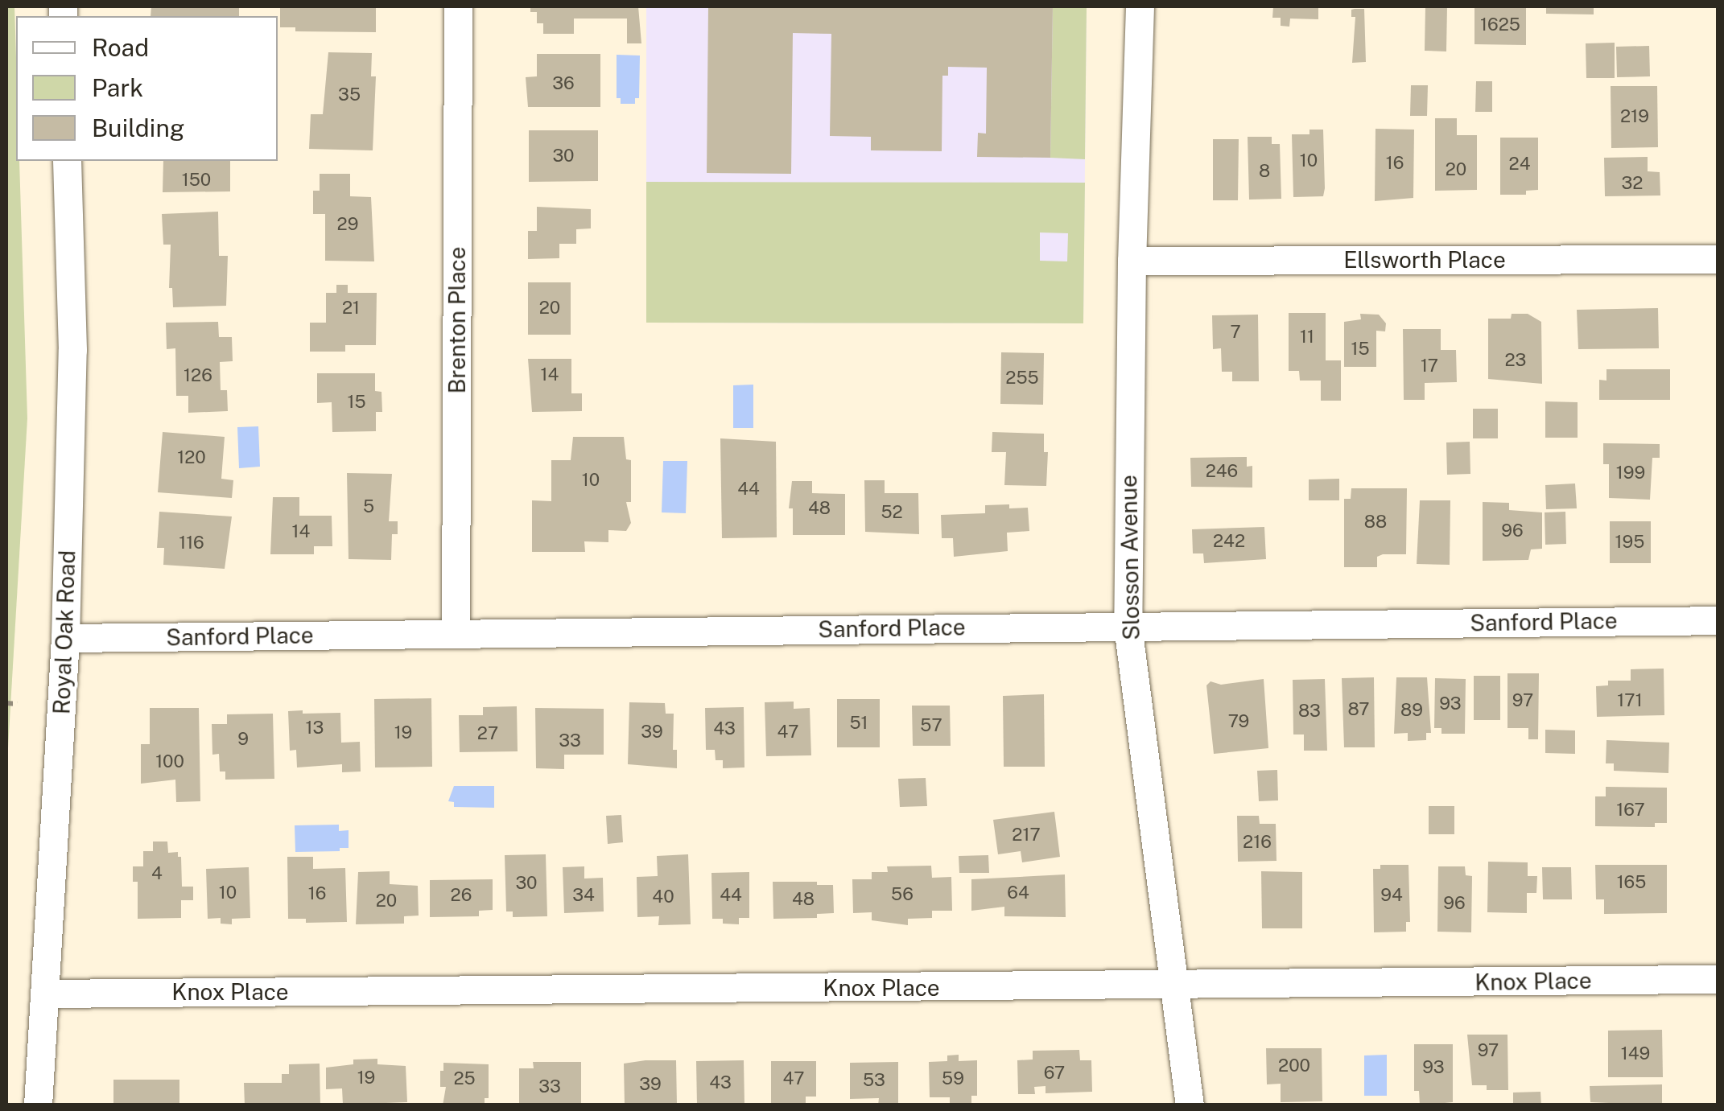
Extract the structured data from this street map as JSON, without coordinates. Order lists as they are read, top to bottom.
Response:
{
  "streets": {
    "street": [
      "Ellsworth Place",
      "Brenton Place",
      "Slosson Avenue",
      "Sanford Place",
      "Royal Oak Road",
      "Knox Place"
    ]
  },
  "crossings": [
    ["Ellsworth Place", "Slosson Avenue"],
    ["Brenton Place", "Sanford Place"],
    ["Slosson Avenue", "Sanford Place"],
    ["Slosson Avenue", "Knox Place"],
    ["Sanford Place", "Royal Oak Road"],
    ["Royal Oak Road", "Knox Place"]
  ],
  "house_numbers": [
    "1625",
    "36",
    "35",
    "219",
    "30",
    "10",
    "16",
    "24",
    "20",
    "8",
    "150",
    "32",
    "29",
    "21",
    "20",
    "7",
    "11",
    "15",
    "23",
    "17",
    "14",
    "126",
    "255",
    "15",
    "120",
    "246",
    "199",
    "10",
    "44",
    "5",
    "48",
    "52",
    "88",
    "96",
    "14",
    "242",
    "195",
    "116",
    "97",
    "171",
    "93",
    "87",
    "89",
    "83",
    "79",
    "51",
    "57",
    "13",
    "43",
    "39",
    "47",
    "19",
    "27",
    "9",
    "33",
    "100",
    "167",
    "217",
    "216",
    "4",
    "165",
    "30",
    "10",
    "64",
    "16",
    "56",
    "26",
    "34",
    "44",
    "94",
    "40",
    "48",
    "20",
    "96",
    "97",
    "149",
    "200",
    "93",
    "67",
    "19",
    "25",
    "47",
    "59",
    "53",
    "43",
    "39",
    "33"
  ],
  "legend": ["Road", "Park", "Building"]
}
